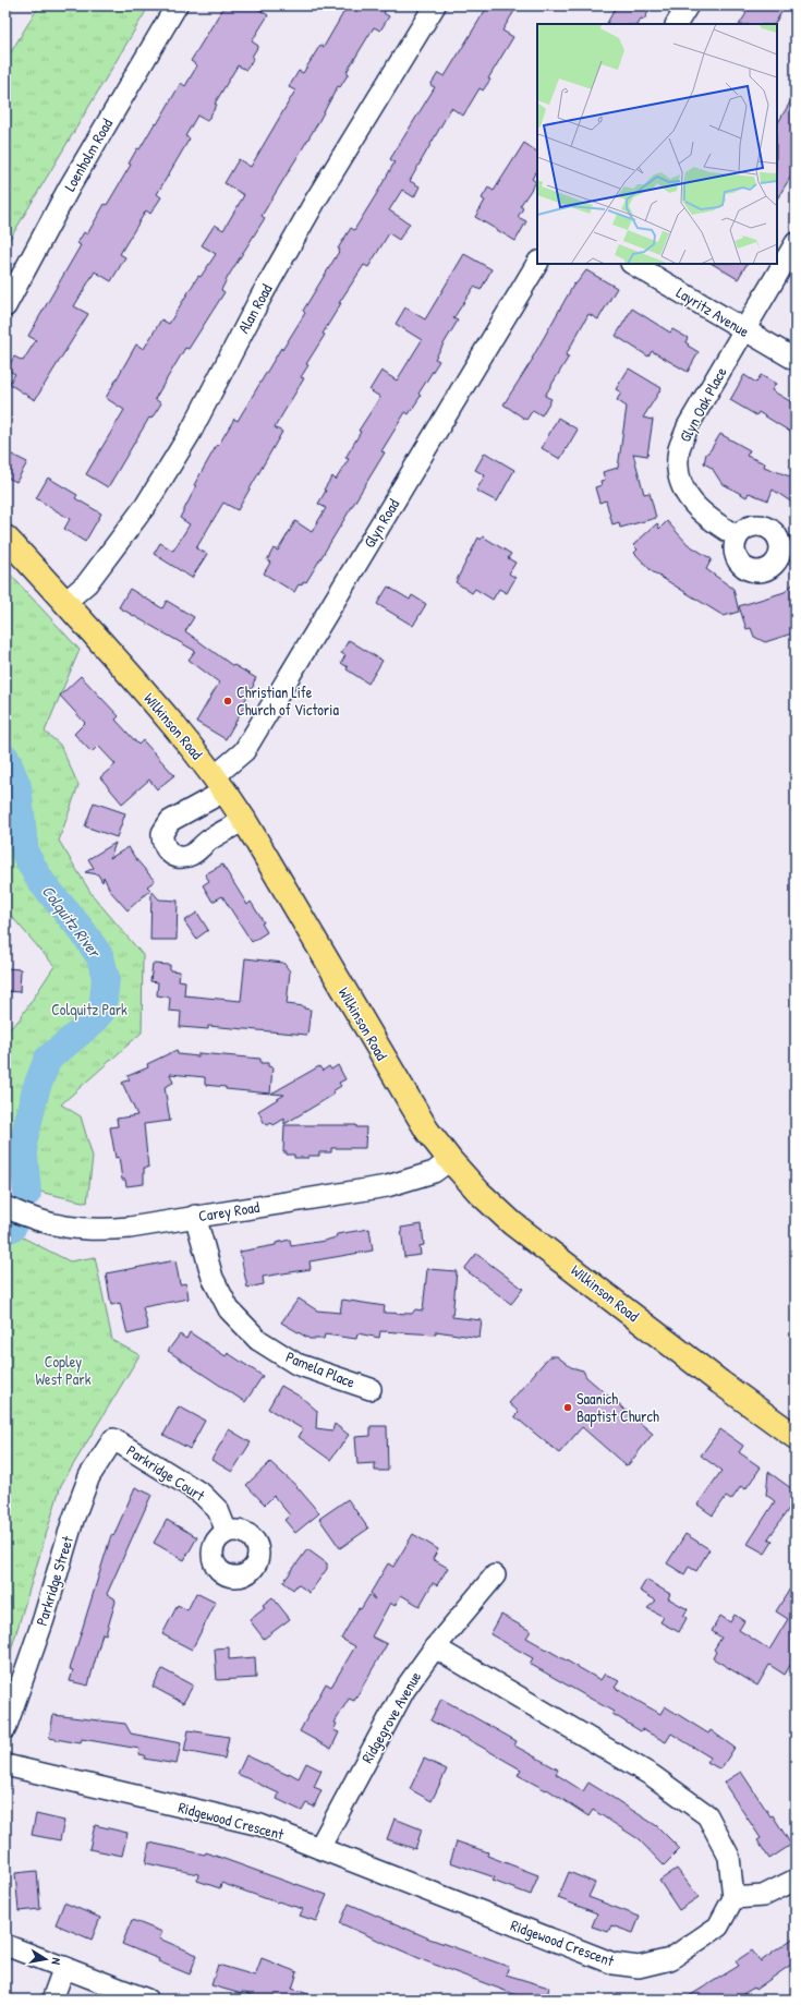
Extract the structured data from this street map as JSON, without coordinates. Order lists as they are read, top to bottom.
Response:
{
  "streets": {
    "main road": ["Wilkinson Road"],
    "street": [
      "Loenholm Road",
      "Alan Road",
      "Layritz Avenue",
      "Glyn Oak Place",
      "Glyn Road",
      "Carey Road",
      "Pamela Place",
      "Parkridge Court",
      "Parkridge Street",
      "Ridgegrove Avenue",
      "Ridgewood Crescent"
    ]
  },
  "crossings": [
    ["Alan Road", "Wilkinson Road"],
    ["Layritz Avenue", "Glyn Oak Place"],
    ["Glyn Road", "Wilkinson Road"],
    ["Wilkinson Road", "Carey Road"],
    ["Carey Road", "Pamela Place"],
    ["Parkridge Court", "Parkridge Street"],
    ["Ridgegrove Avenue", "Ridgewood Crescent"]
  ],
  "water": ["Colquitz River"],
  "parks": ["Colquitz Park", "Copley West Park"],
  "places": ["Christian Life Church of Victoria", "Saanich Baptist Church"],
  "north": "right"
}
